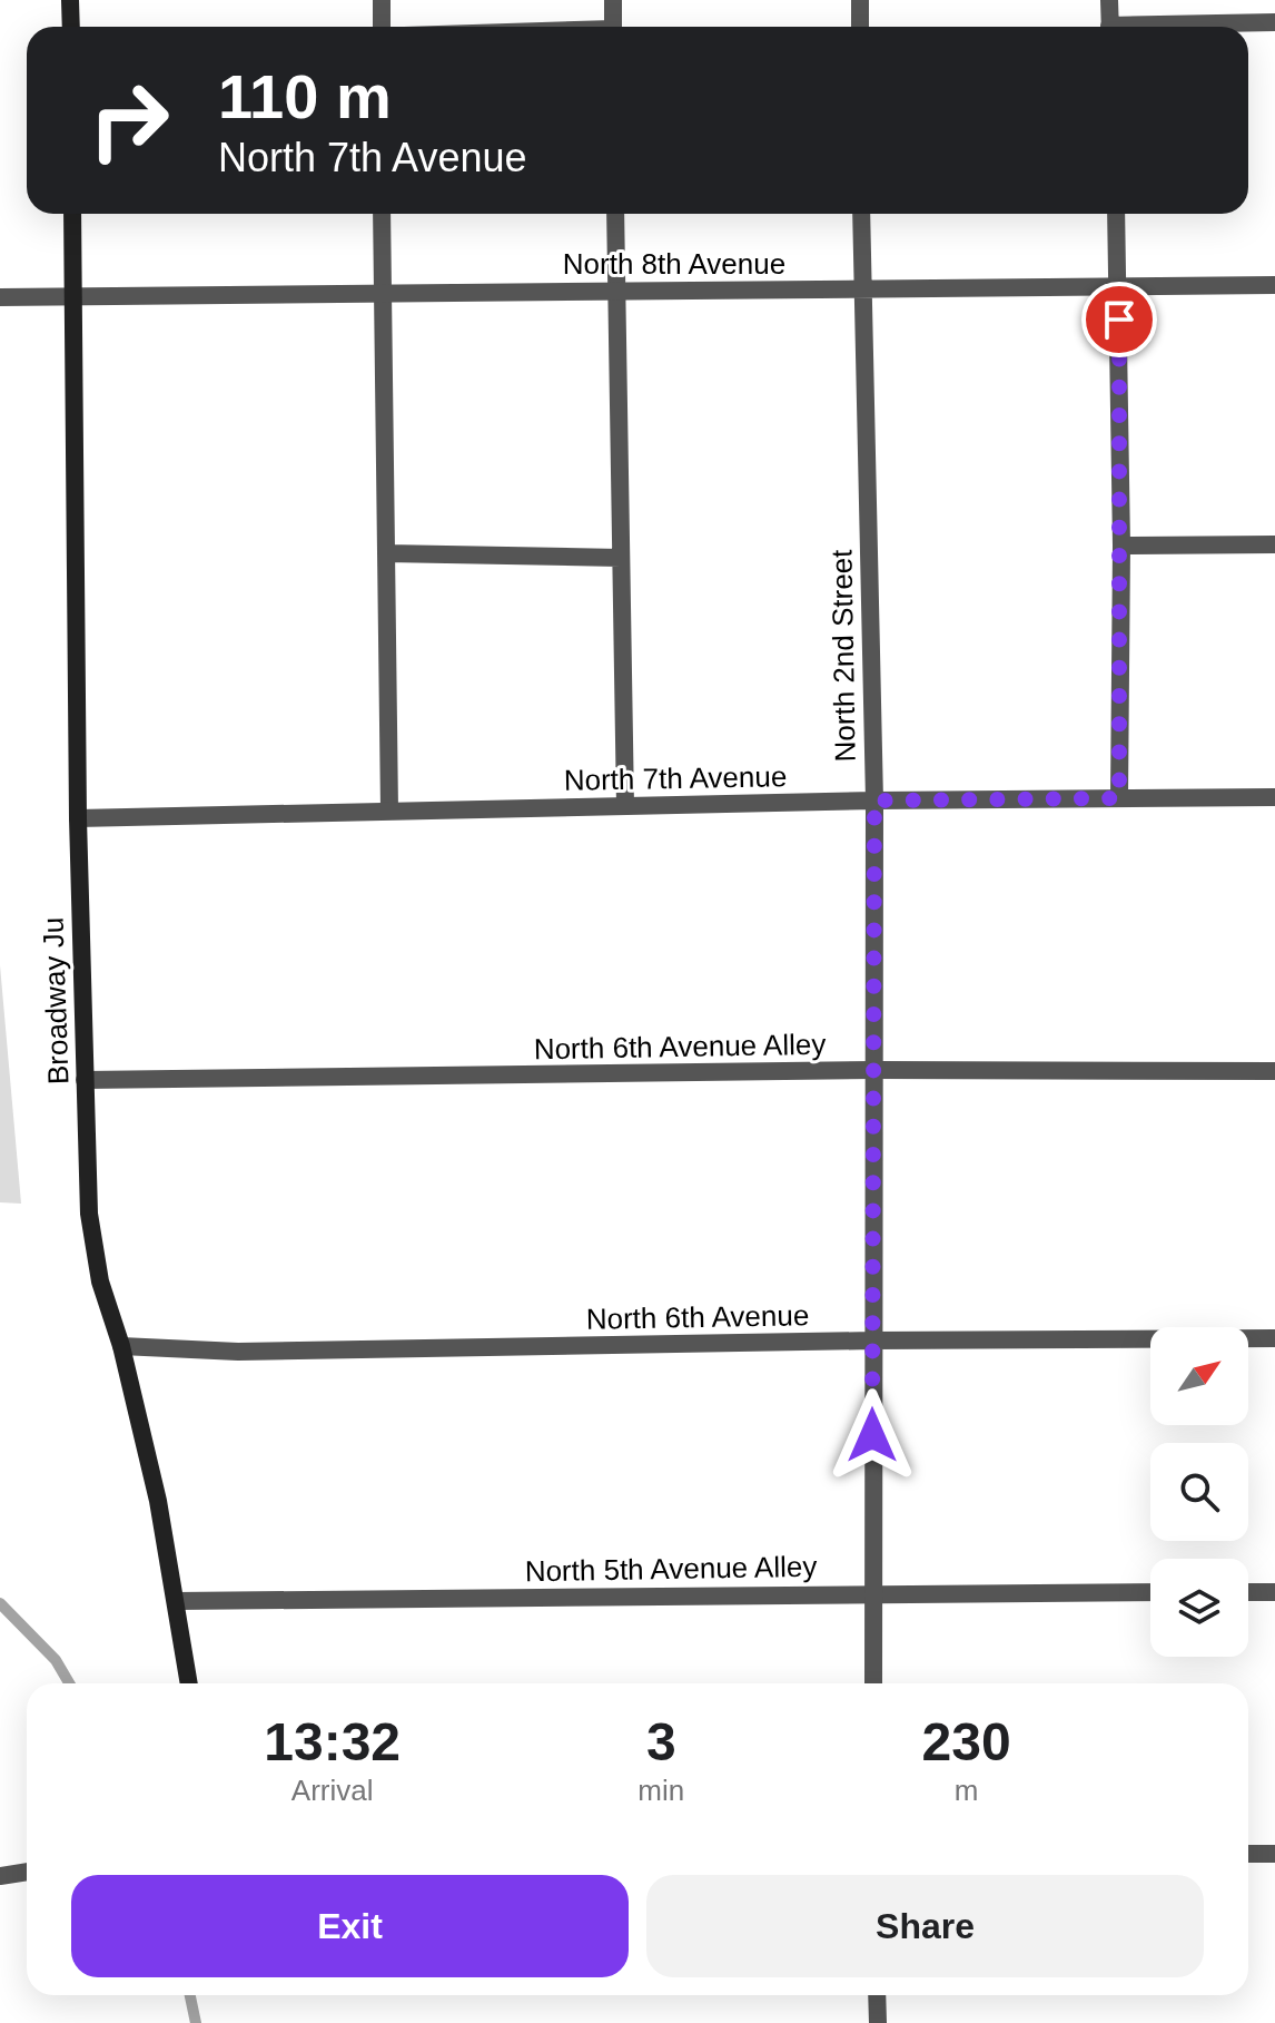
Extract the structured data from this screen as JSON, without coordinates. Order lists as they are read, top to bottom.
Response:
{
  "streets": {
    "street": [
      "North 8th Avenue",
      "North 2nd Street",
      "North 7th Avenue",
      "Broadway Ju",
      "North 6th Avenue Alley",
      "North 6th Avenue",
      "North 5th Avenue Alley"
    ]
  },
  "crossings": [
    ["North 8th Avenue", "North 2nd Street"],
    ["North 8th Avenue", "Broadway Ju"],
    ["North 2nd Street", "North 7th Avenue"],
    ["North 2nd Street", "North 6th Avenue Alley"],
    ["North 2nd Street", "North 6th Avenue"],
    ["North 2nd Street", "North 5th Avenue Alley"],
    ["North 7th Avenue", "Broadway Ju"],
    ["Broadway Ju", "North 6th Avenue Alley"],
    ["Broadway Ju", "North 6th Avenue"],
    ["Broadway Ju", "North 5th Avenue Alley"]
  ],
  "north": "top right",
  "page": {
    "turn": ["110 m", "North 7th Avenue"],
    "eta": [
      "13:32",
      "Arrival",
      "3",
      "min",
      "230",
      "m"
    ],
    "buttons": ["Exit", "Share"]
  }
}
